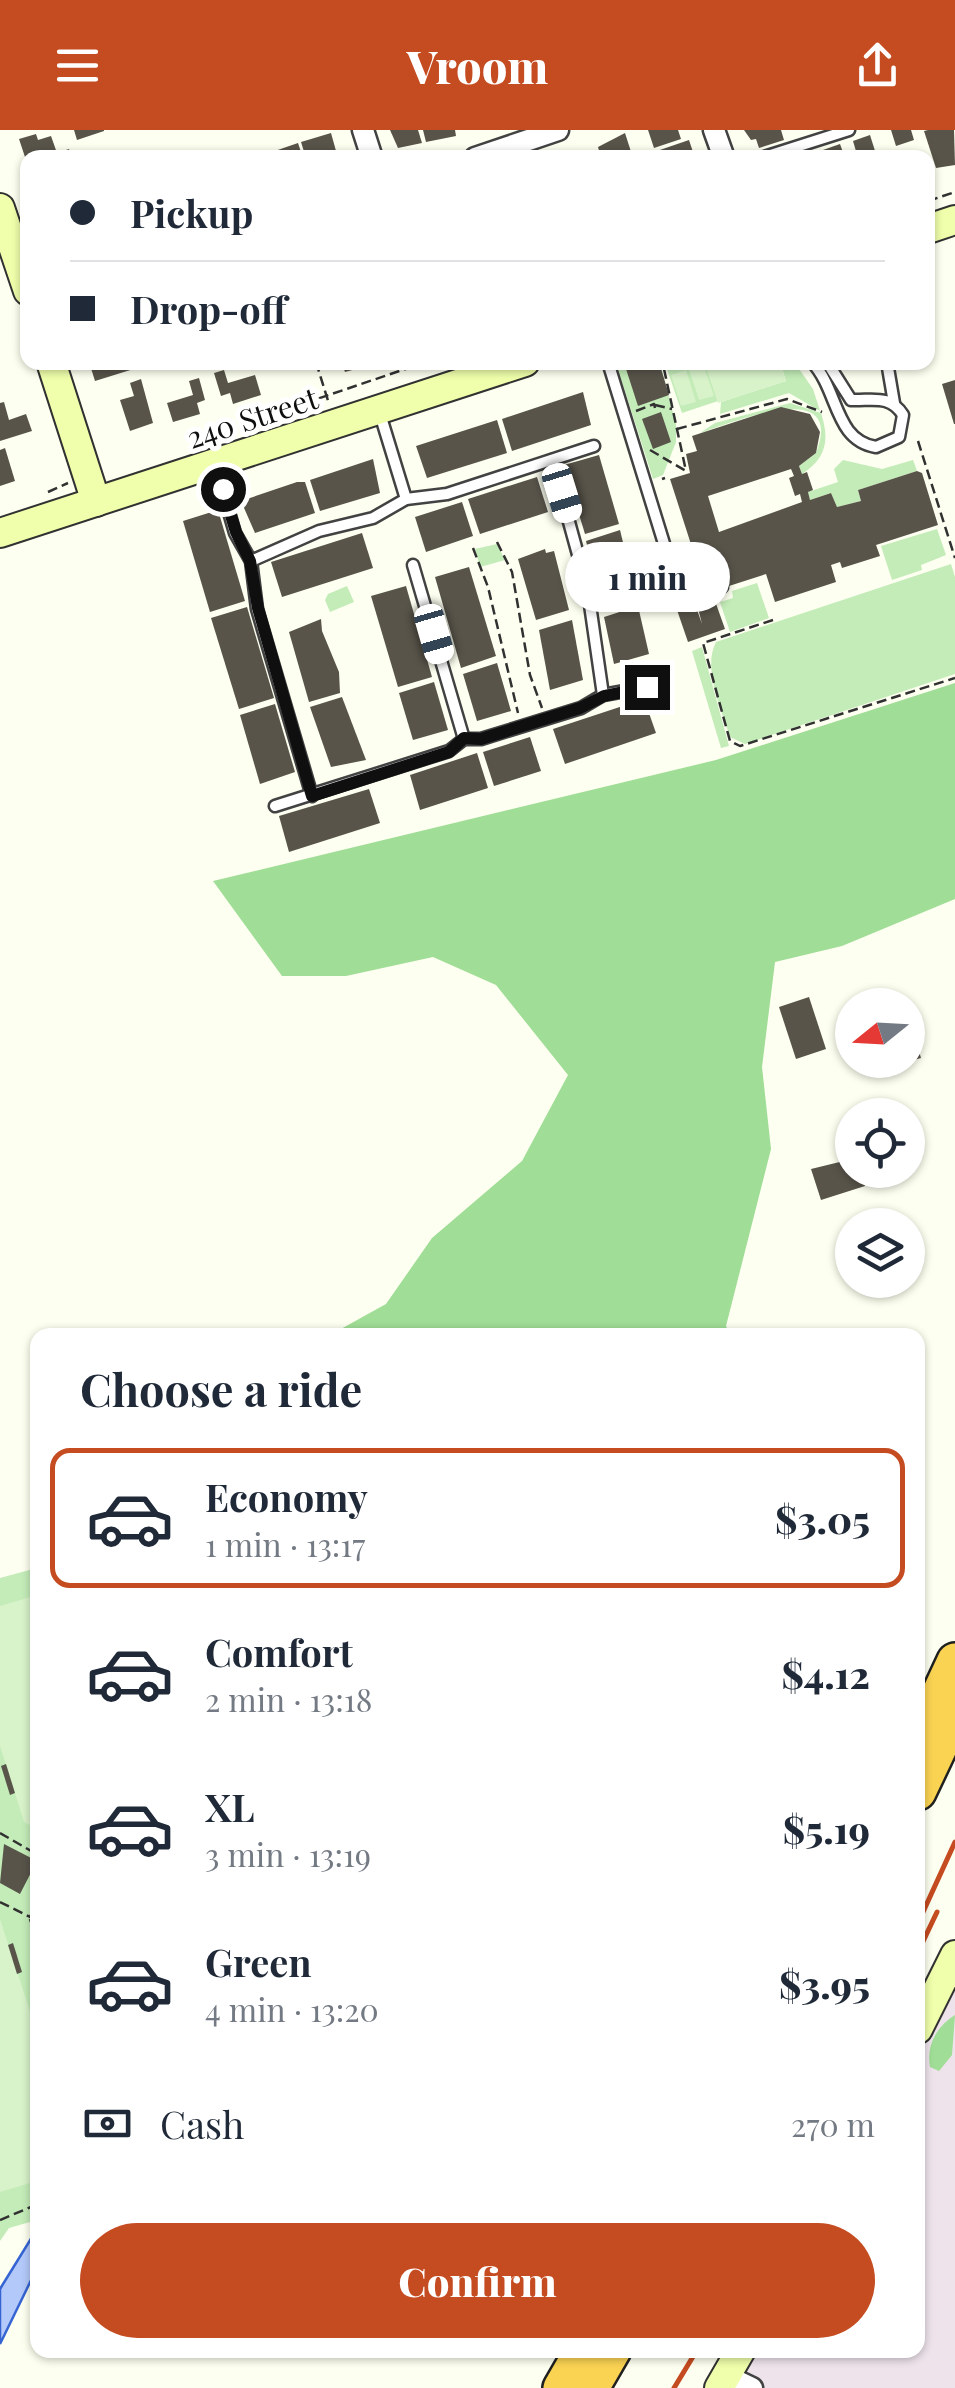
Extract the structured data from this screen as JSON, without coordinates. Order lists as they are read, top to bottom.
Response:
{
  "streets": {
    "main road": ["240 Street"]
  },
  "north": "left",
  "page": {
    "header": "Vroom",
    "banner": ["Pickup", "Drop-off"],
    "bubble": "1 min",
    "heading": "Choose a ride",
    "list": [
      {
        "name": "Economy",
        "note": "1 min · 13:17",
        "value": "$3.05"
      },
      {
        "name": "Comfort",
        "note": "2 min · 13:18",
        "value": "$4.12"
      },
      {
        "name": "XL",
        "note": "3 min · 13:19",
        "value": "$5.19"
      },
      {
        "name": "Green",
        "note": "4 min · 13:20",
        "value": "$3.95"
      }
    ],
    "pay": ["Cash", "270 m"],
    "buttons": "Confirm"
  }
}
